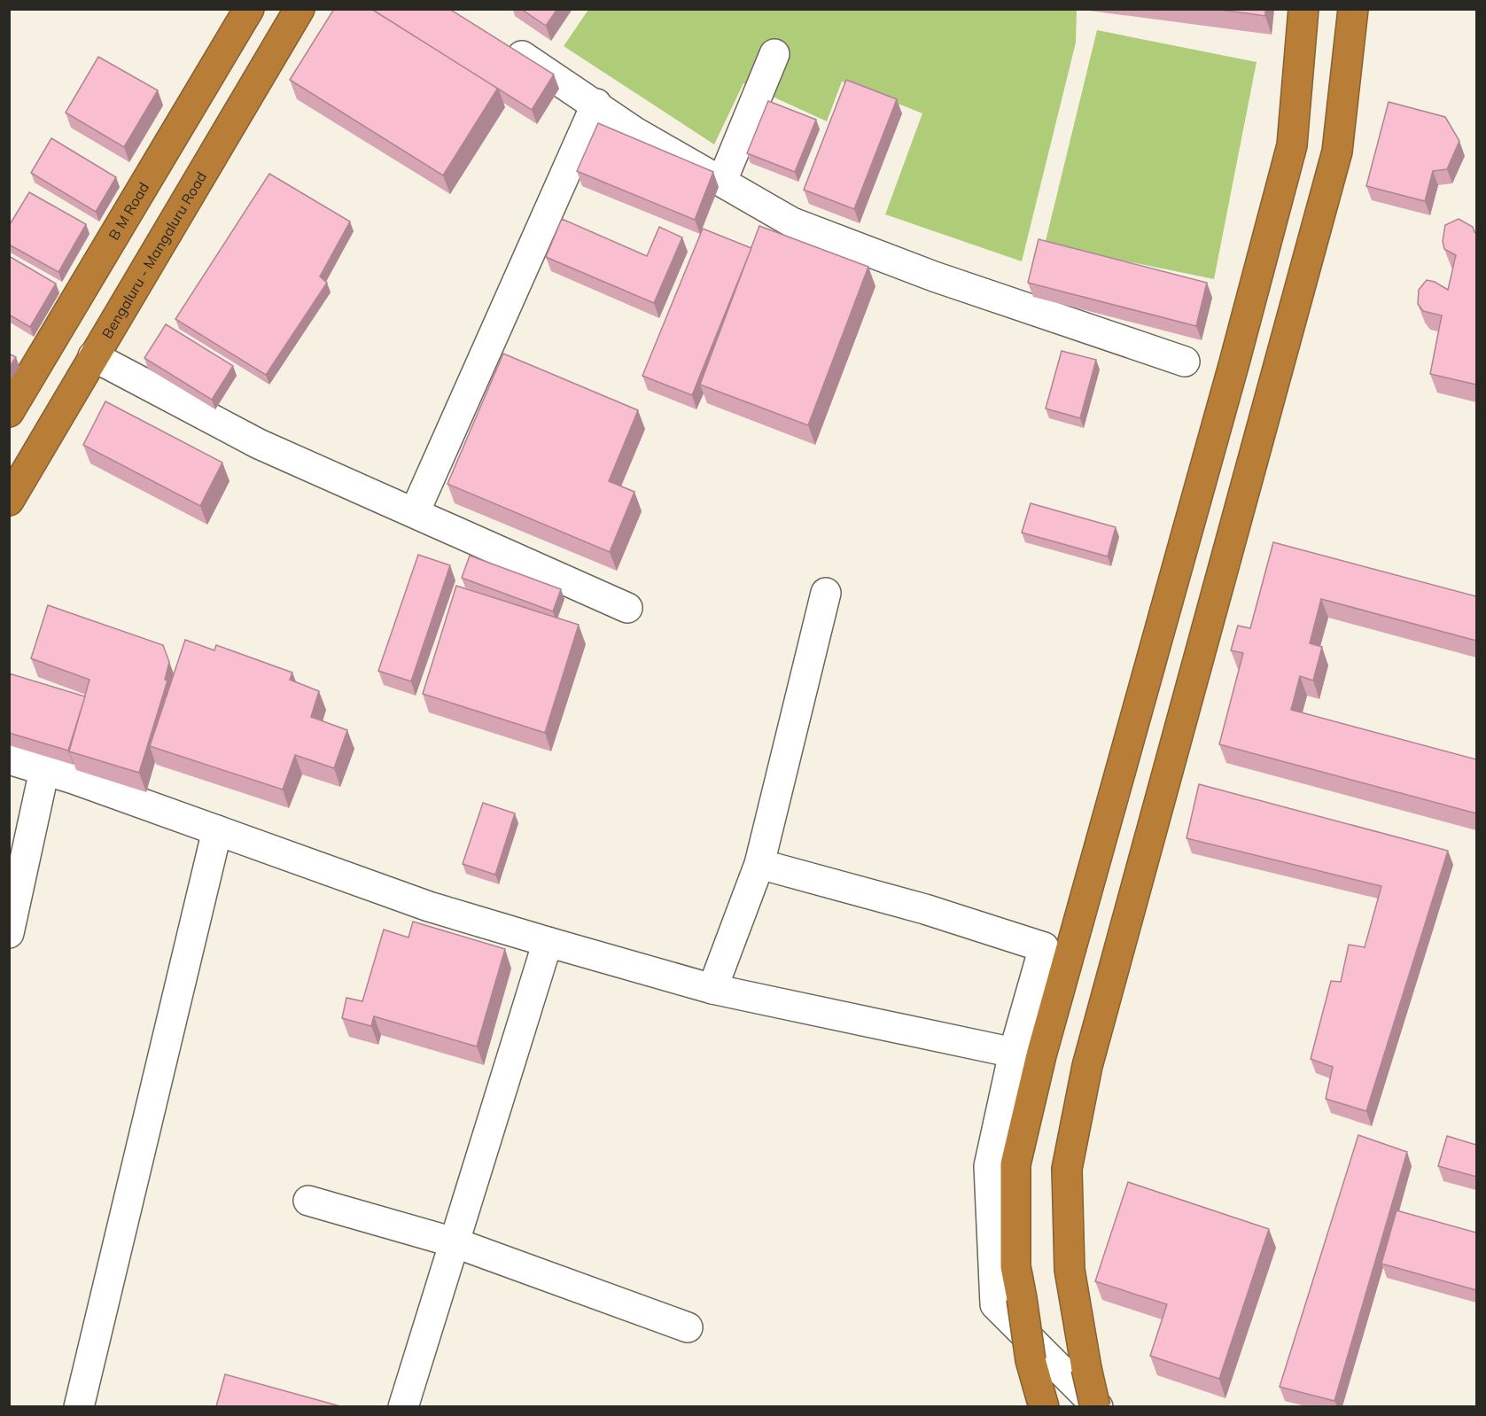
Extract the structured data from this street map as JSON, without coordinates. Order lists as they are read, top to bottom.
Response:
{
  "streets": {
    "highway": ["B M Road", "Bengaluru - Mangaluru Road"]
  }
}
